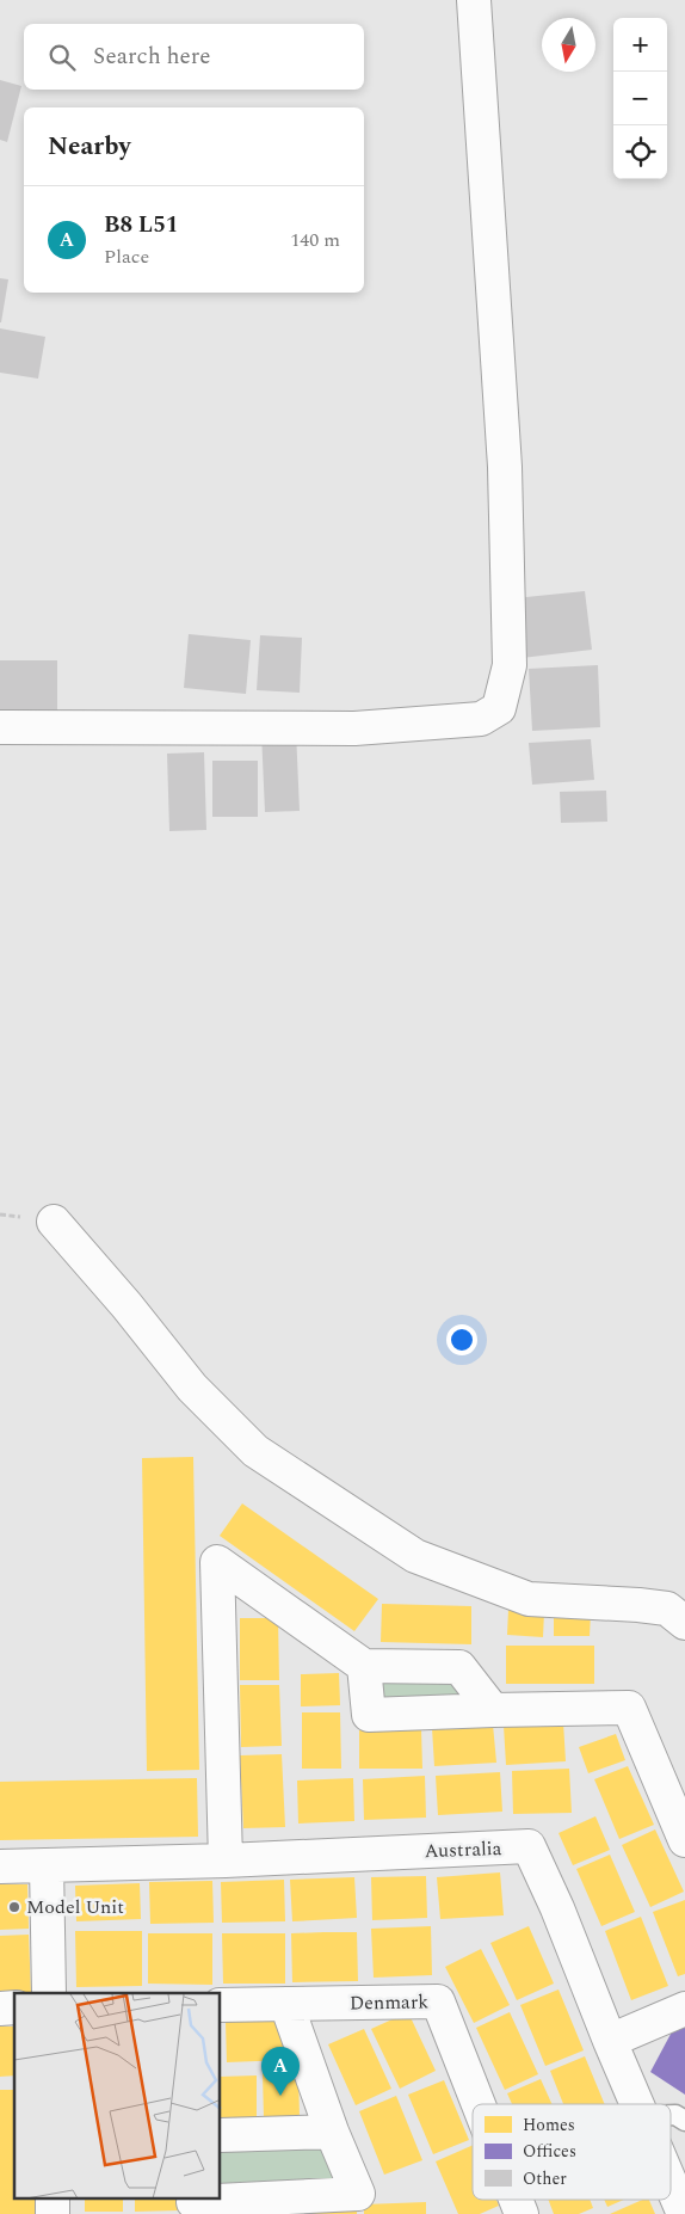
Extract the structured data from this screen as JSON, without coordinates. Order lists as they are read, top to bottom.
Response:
{
  "streets": {
    "street": ["Australia", "Denmark"]
  },
  "places": ["Model Unit"],
  "legend": ["Homes", "Offices", "Other"],
  "north": "bottom",
  "page": {
    "map_buttons": ["+", "−"],
    "search": "Search here",
    "heading": "Nearby",
    "list": [
      {
        "mark": "A",
        "name": "B8 L51",
        "note": "Place",
        "value": "140 m"
      }
    ],
    "pins": "A"
  }
}
